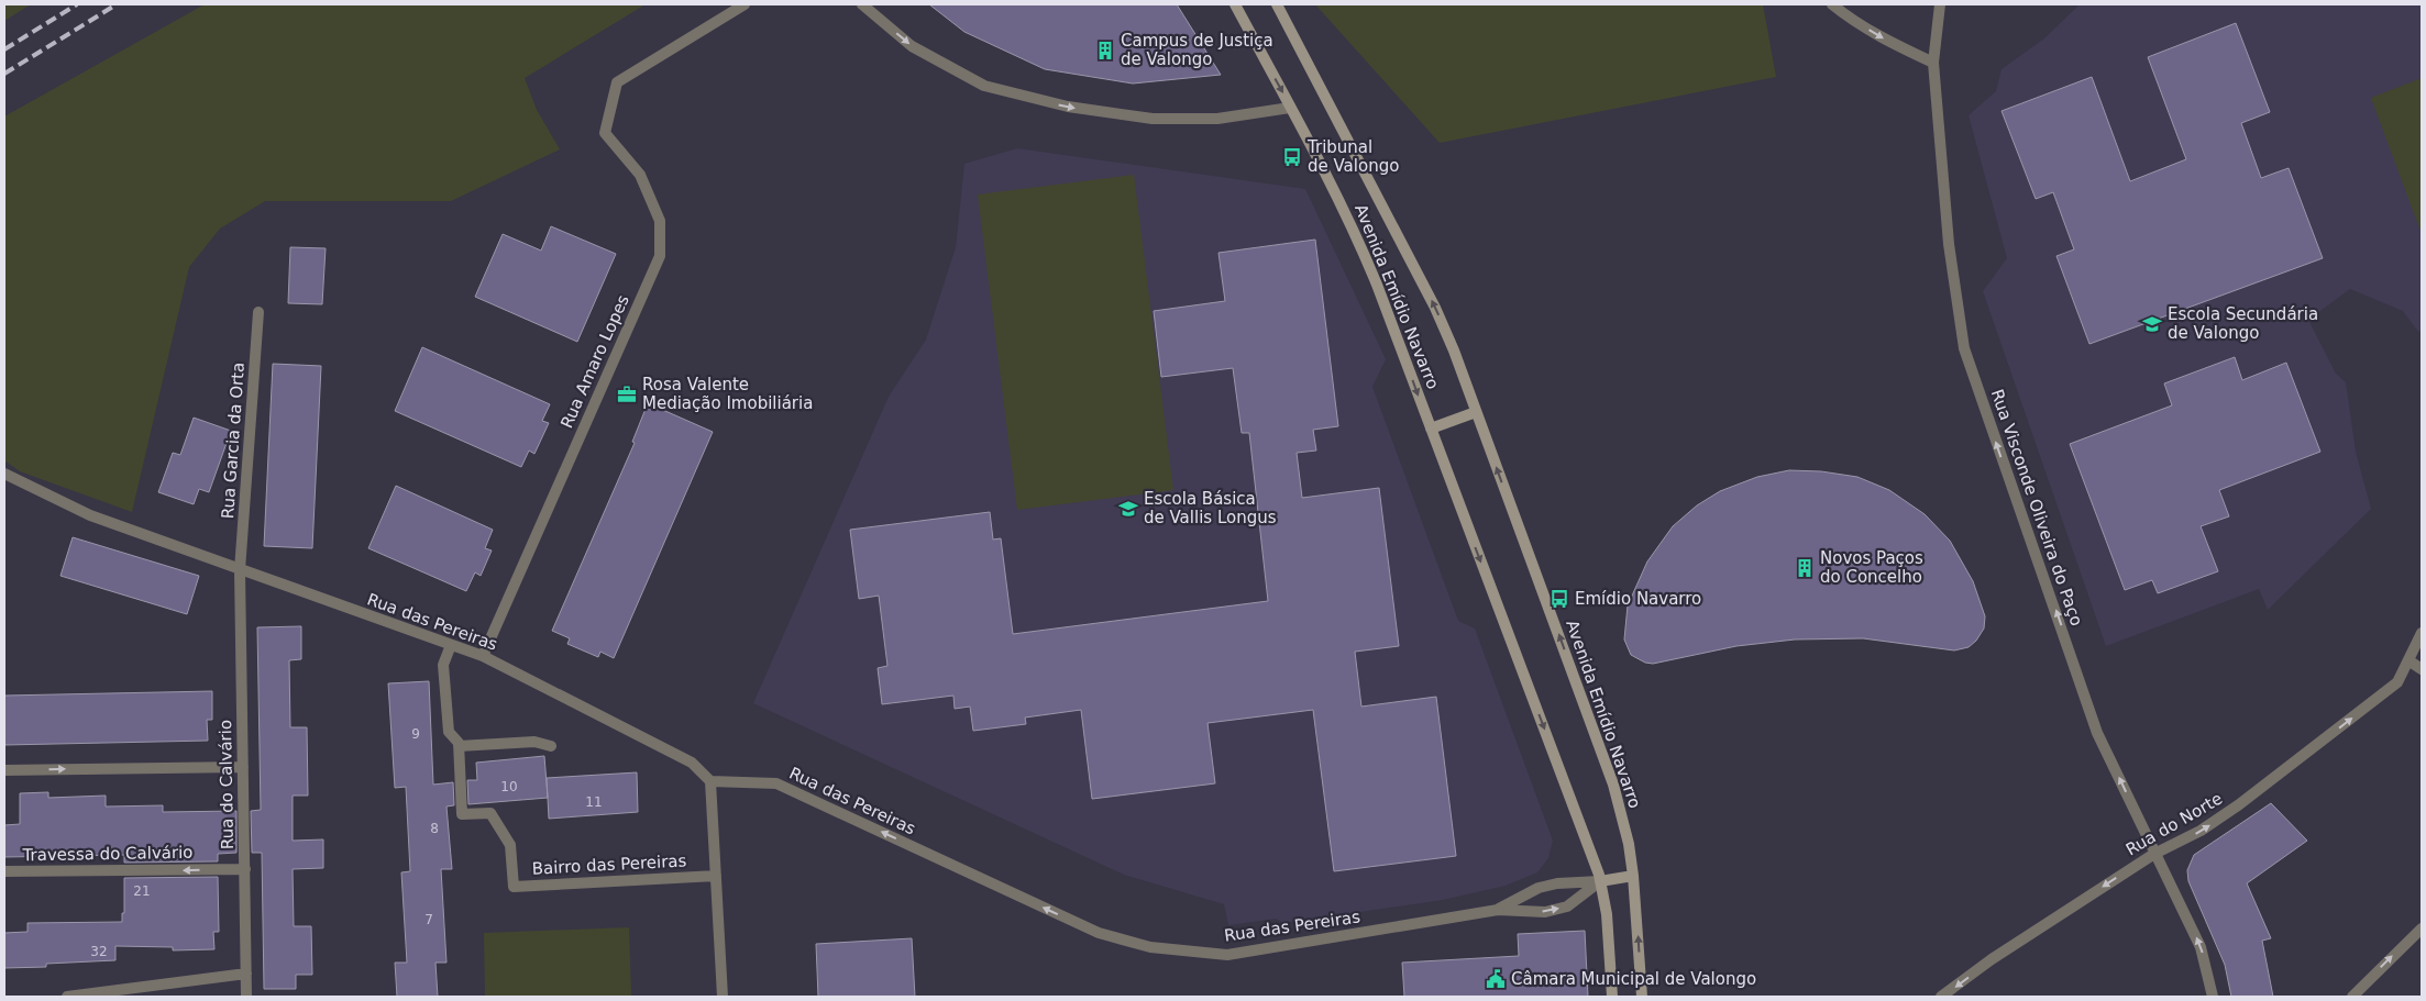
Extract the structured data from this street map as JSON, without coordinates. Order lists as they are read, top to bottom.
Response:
{
  "streets": {
    "main road": ["Avenida Emídio Navarro"],
    "street": [
      "Rua Amaro Lopes",
      "Rua Garcia da Orta",
      "Rua Visconde Oliveira do Paço",
      "Rua das Pereiras",
      "Rua do Calvário",
      "Rua do Norte",
      "Travessa do Calvário",
      "Bairro das Pereiras"
    ]
  },
  "crossings": [
    ["Avenida Emídio Navarro", "Rua das Pereiras"],
    ["Rua Amaro Lopes", "Rua das Pereiras"],
    ["Rua Garcia da Orta", "Rua das Pereiras"],
    ["Rua Garcia da Orta", "Rua do Calvário"],
    ["Rua Visconde Oliveira do Paço", "Rua do Norte"],
    ["Rua das Pereiras", "Rua do Calvário"],
    ["Rua do Calvário", "Travessa do Calvário"]
  ],
  "one_way": ["Rua Visconde Oliveira do Paço", "Travessa do Calvário"],
  "places": {
    "building": ["Campus de Justiça de Valongo", "Novos Paços do Concelho"],
    "bus stop": ["Tribunal de Valongo", "Emídio Navarro"],
    "school or university": ["Escola Secundária de Valongo", "Escola Básica de Vallis Longus"],
    "office": ["Rosa Valente Mediação Imobiliária"],
    "public building": ["Câmara Municipal de Valongo"]
  },
  "house_numbers": [
    "9",
    "10",
    "11",
    "8",
    "21",
    "7",
    "32"
  ]
}
